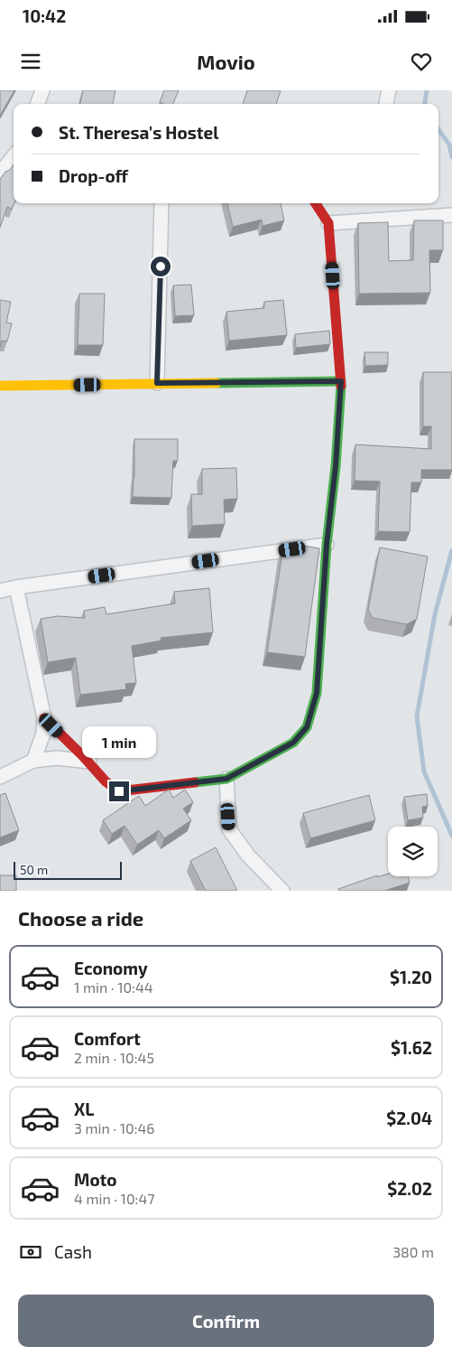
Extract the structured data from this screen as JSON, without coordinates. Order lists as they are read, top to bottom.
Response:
{
  "scale_bar": "50 m",
  "page": {
    "status": "10:42",
    "header": "Movio",
    "banner": ["St. Theresa's Hostel", "Drop-off"],
    "bubble": "1 min",
    "scale": "50 m",
    "heading": "Choose a ride",
    "list": [
      {
        "name": "Economy",
        "note": "1 min · 10:44",
        "value": "$1.20"
      },
      {
        "name": "Comfort",
        "note": "2 min · 10:45",
        "value": "$1.62"
      },
      {
        "name": "XL",
        "note": "3 min · 10:46",
        "value": "$2.04"
      },
      {
        "name": "Moto",
        "note": "4 min · 10:47",
        "value": "$2.02"
      }
    ],
    "pay": ["Cash", "380 m"],
    "buttons": "Confirm"
  }
}
